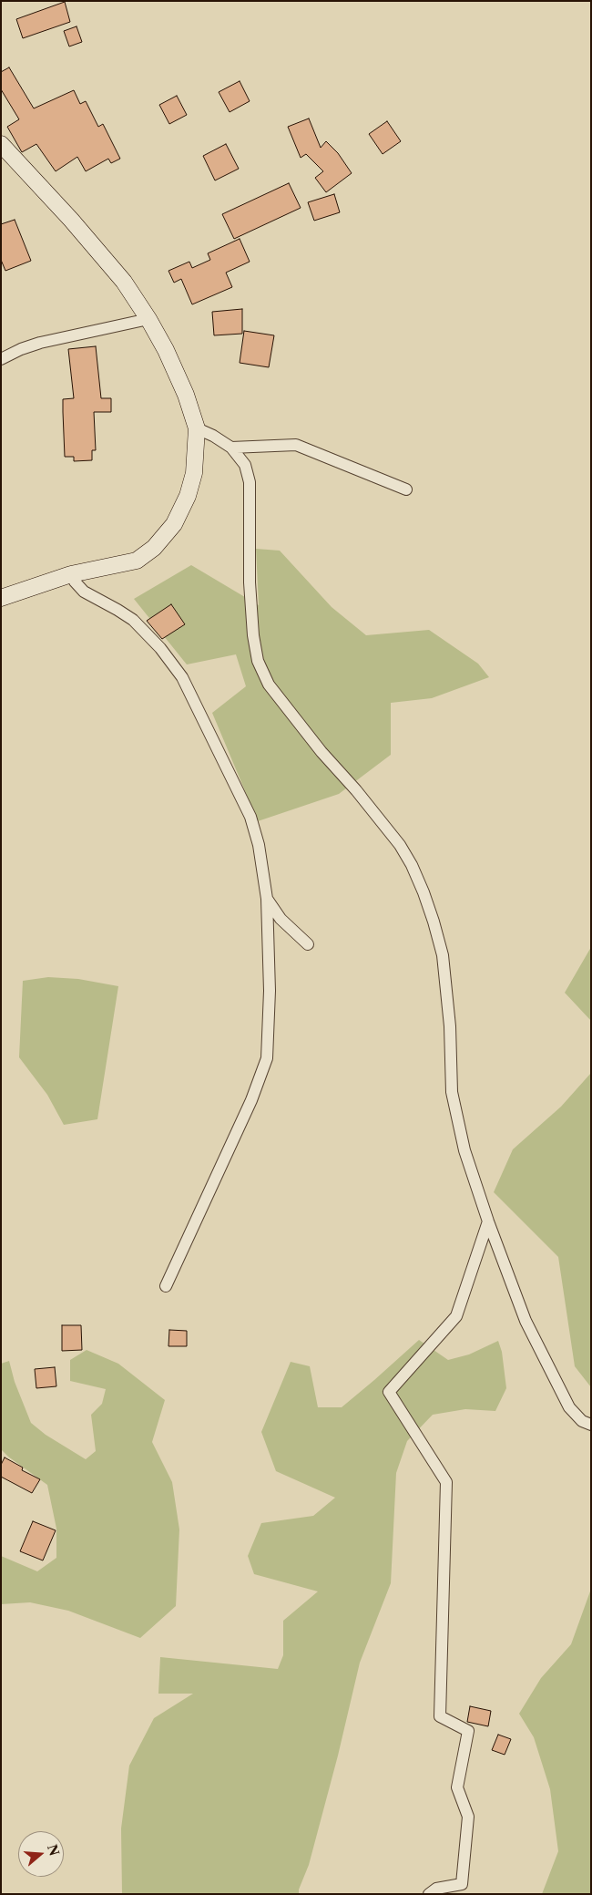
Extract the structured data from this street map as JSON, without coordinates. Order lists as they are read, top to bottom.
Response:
{
  "north": "right"
}
